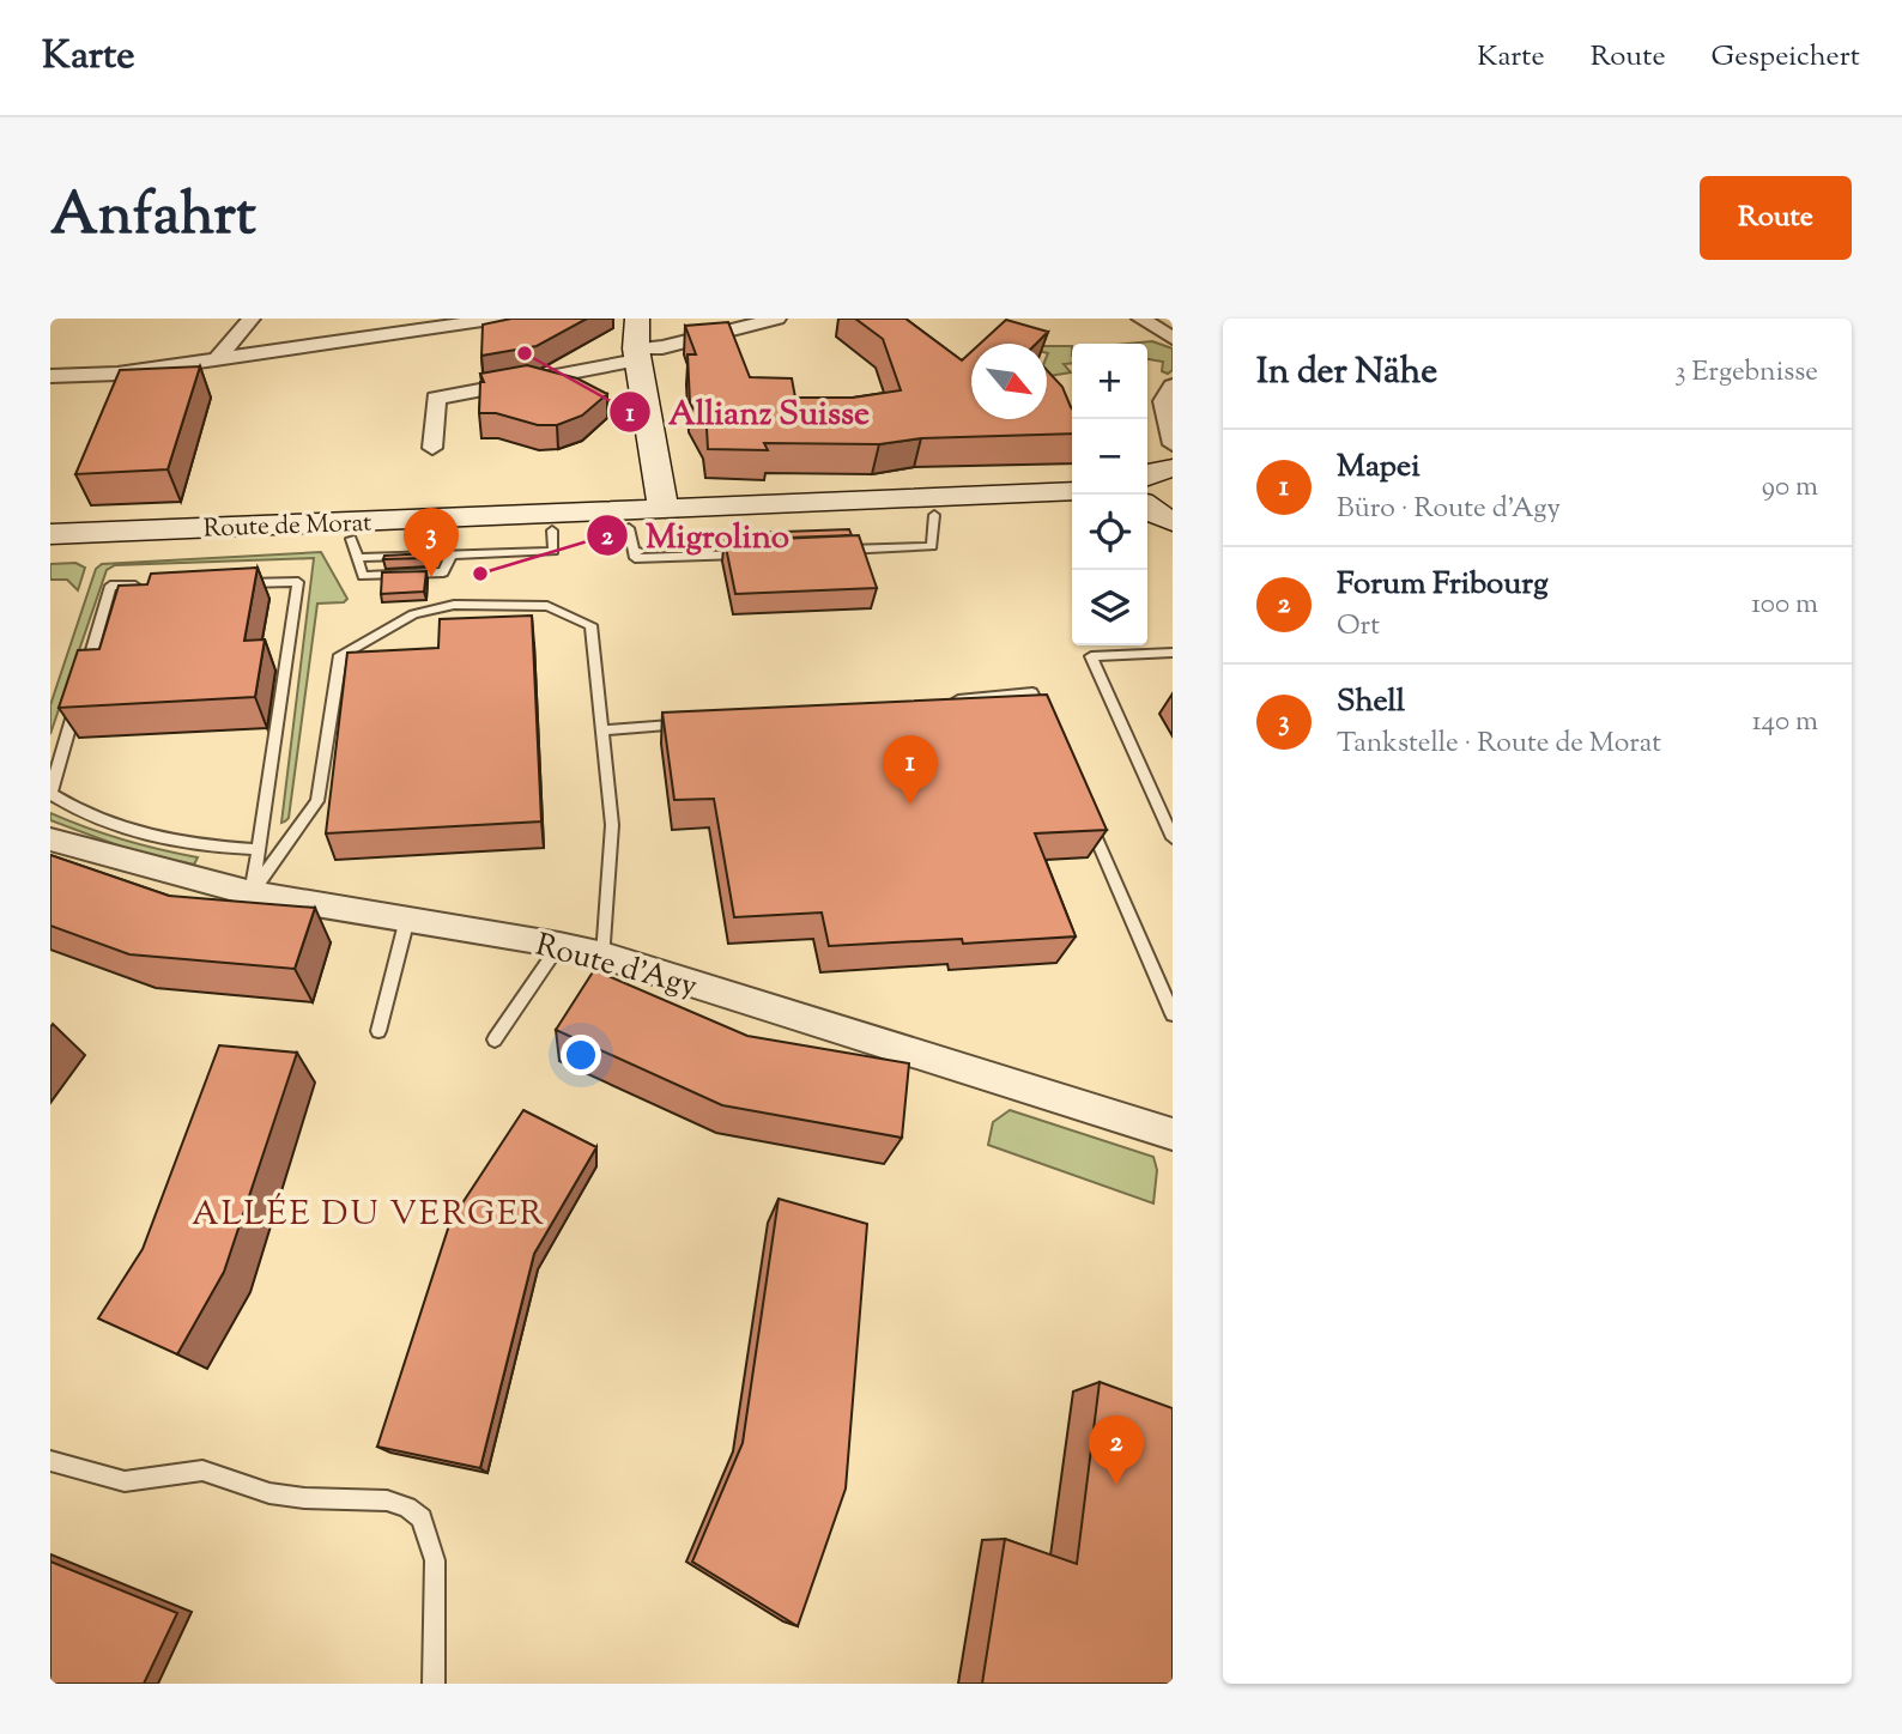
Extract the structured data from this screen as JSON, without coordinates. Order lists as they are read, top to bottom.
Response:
{
  "streets": {
    "main road": ["Route de Morat"],
    "street": ["Route d'Agy"]
  },
  "districts": ["ALLÉE DU VERGER"],
  "places": ["Allianz Suisse", "Migrolino"],
  "north": "bottom right",
  "page": {
    "header": "Karte",
    "nav": ["Karte", "Route", "Gespeichert"],
    "title": "Anfahrt",
    "buttons": "Route",
    "heading": ["In der Nähe", "3 Ergebnisse"],
    "map_buttons": ["+", "−"],
    "list": [
      {
        "mark": "1",
        "name": "Mapei",
        "note": "Büro · Route d'Agy",
        "value": "90 m"
      },
      {
        "mark": "2",
        "name": "Forum Fribourg",
        "note": "Ort",
        "value": "100 m"
      },
      {
        "mark": "3",
        "name": "Shell",
        "note": "Tankstelle · Route de Morat",
        "value": "140 m"
      }
    ],
    "pins": ["3", "1", "2"]
  }
}
